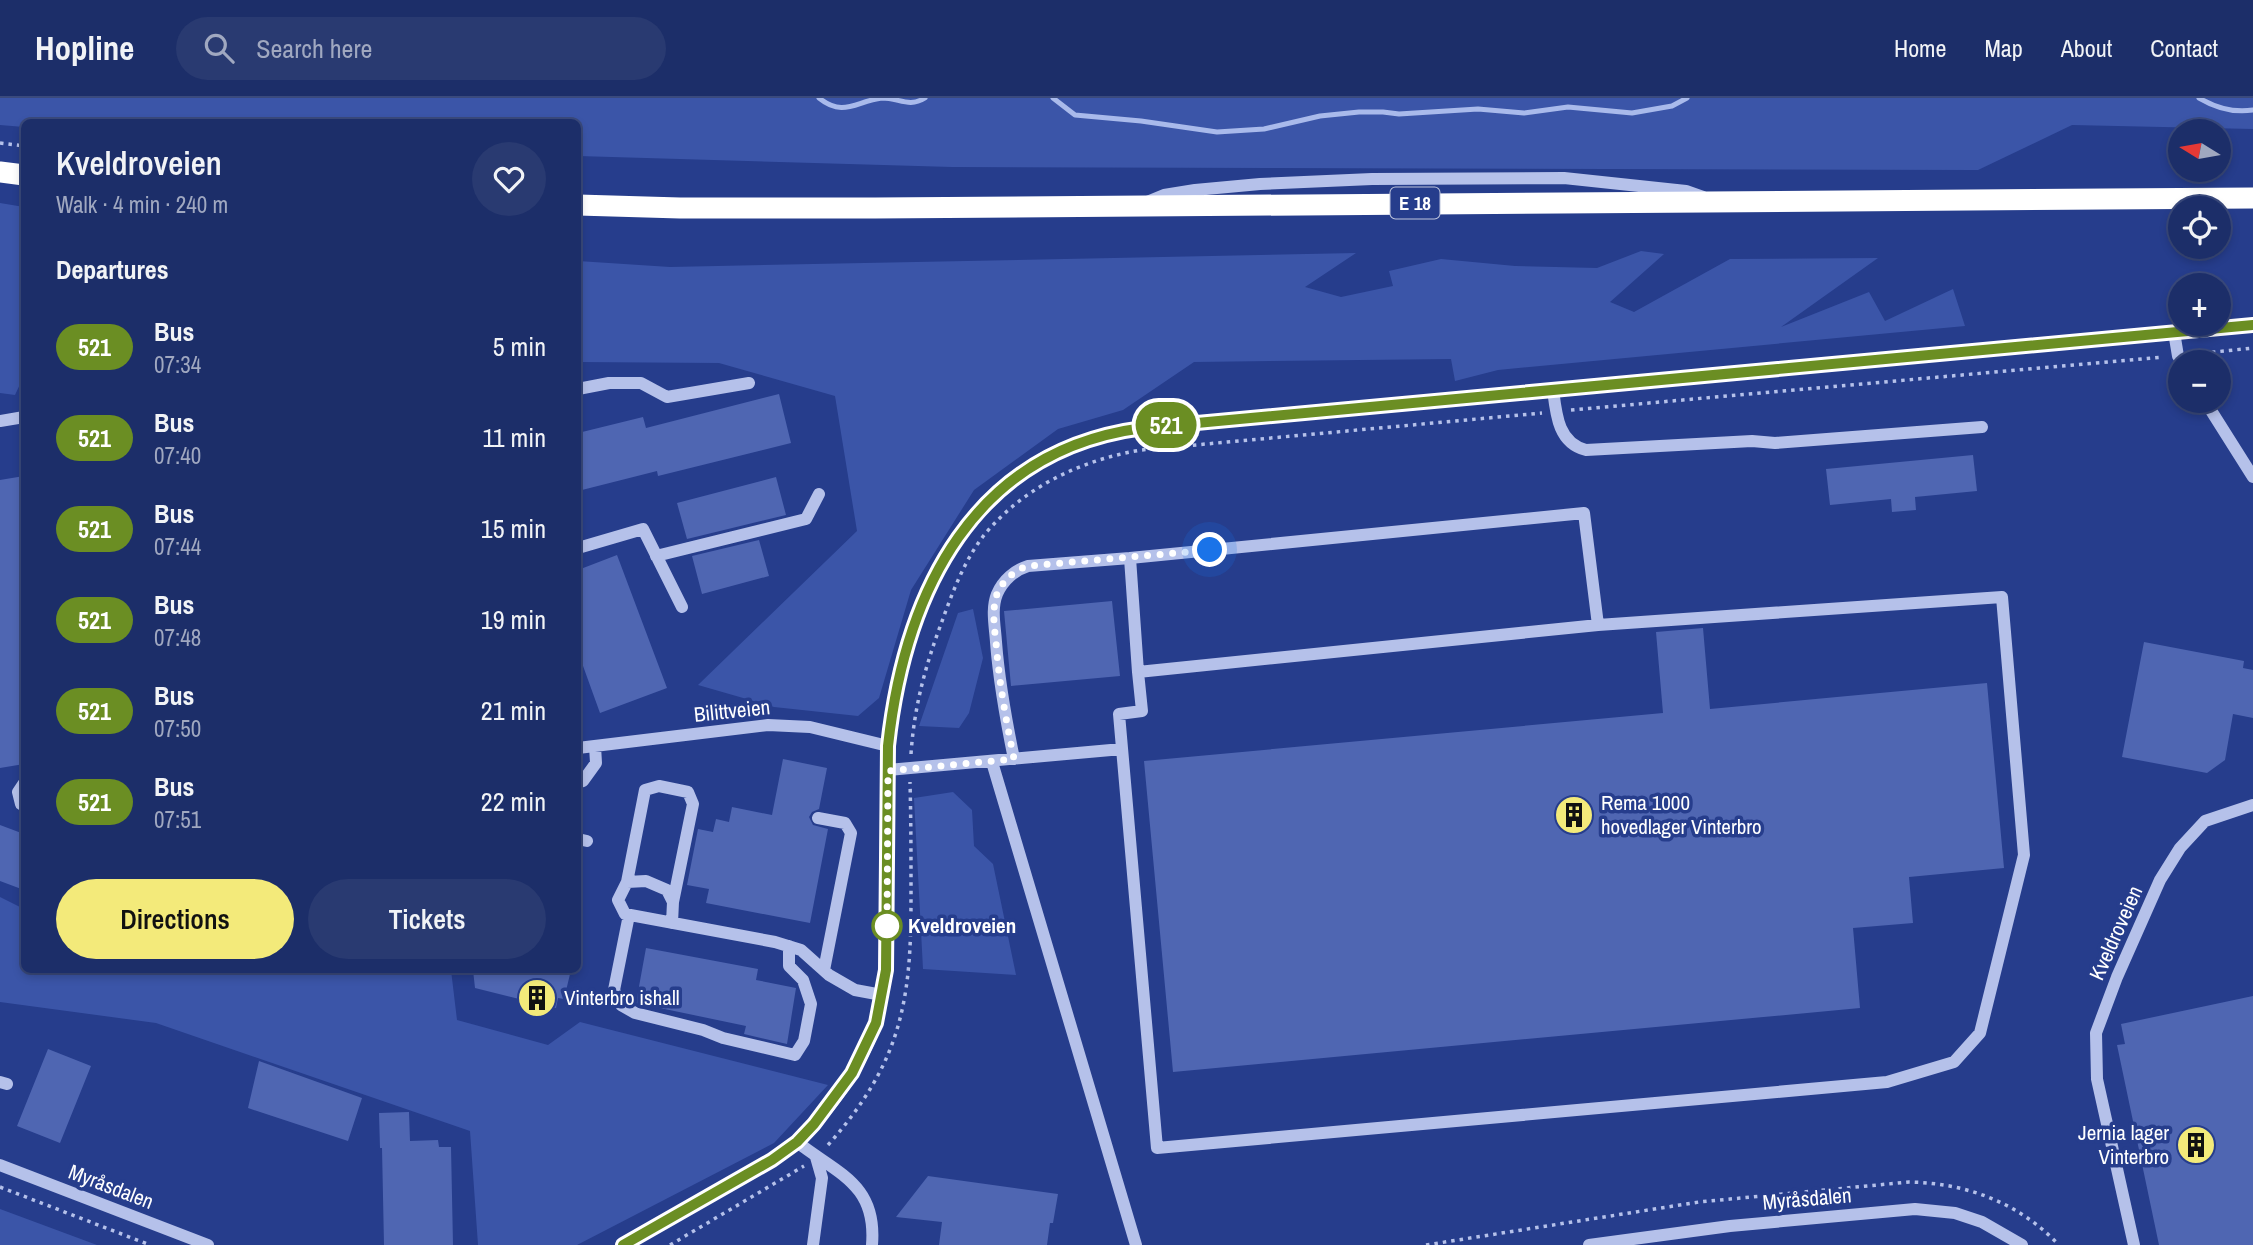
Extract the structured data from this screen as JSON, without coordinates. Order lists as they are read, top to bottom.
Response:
{
  "streets": {
    "highway": ["E 18"],
    "street": ["Bilittveien", "Kveldroveien", "Myråsdalen"]
  },
  "places": {
    "building": ["Rema 1000 hovedlager Vinterbro", "Vinterbro ishall", "Jernia lager Vinterbro"],
    "other": ["Kveldroveien"]
  },
  "lines": ["bus line 521"],
  "north": "left",
  "page": {
    "header": "Hopline",
    "search": "Search here",
    "nav": [
      "Home",
      "Map",
      "About",
      "Contact"
    ],
    "on_map": "521",
    "map_buttons": ["+", "−"],
    "heading": [
      ["Kveldroveien", "Walk · 4 min · 240 m"],
      "Departures"
    ],
    "list": [
      {
        "mark": "521",
        "name": "Bus",
        "note": "07:34",
        "value": "5 min"
      },
      {
        "mark": "521",
        "name": "Bus",
        "note": "07:40",
        "value": "11 min"
      },
      {
        "mark": "521",
        "name": "Bus",
        "note": "07:44",
        "value": "15 min"
      },
      {
        "mark": "521",
        "name": "Bus",
        "note": "07:48",
        "value": "19 min"
      },
      {
        "mark": "521",
        "name": "Bus",
        "note": "07:50",
        "value": "21 min"
      },
      {
        "mark": "521",
        "name": "Bus",
        "note": "07:51",
        "value": "22 min"
      }
    ],
    "buttons": ["Directions", "Tickets"]
  }
}
